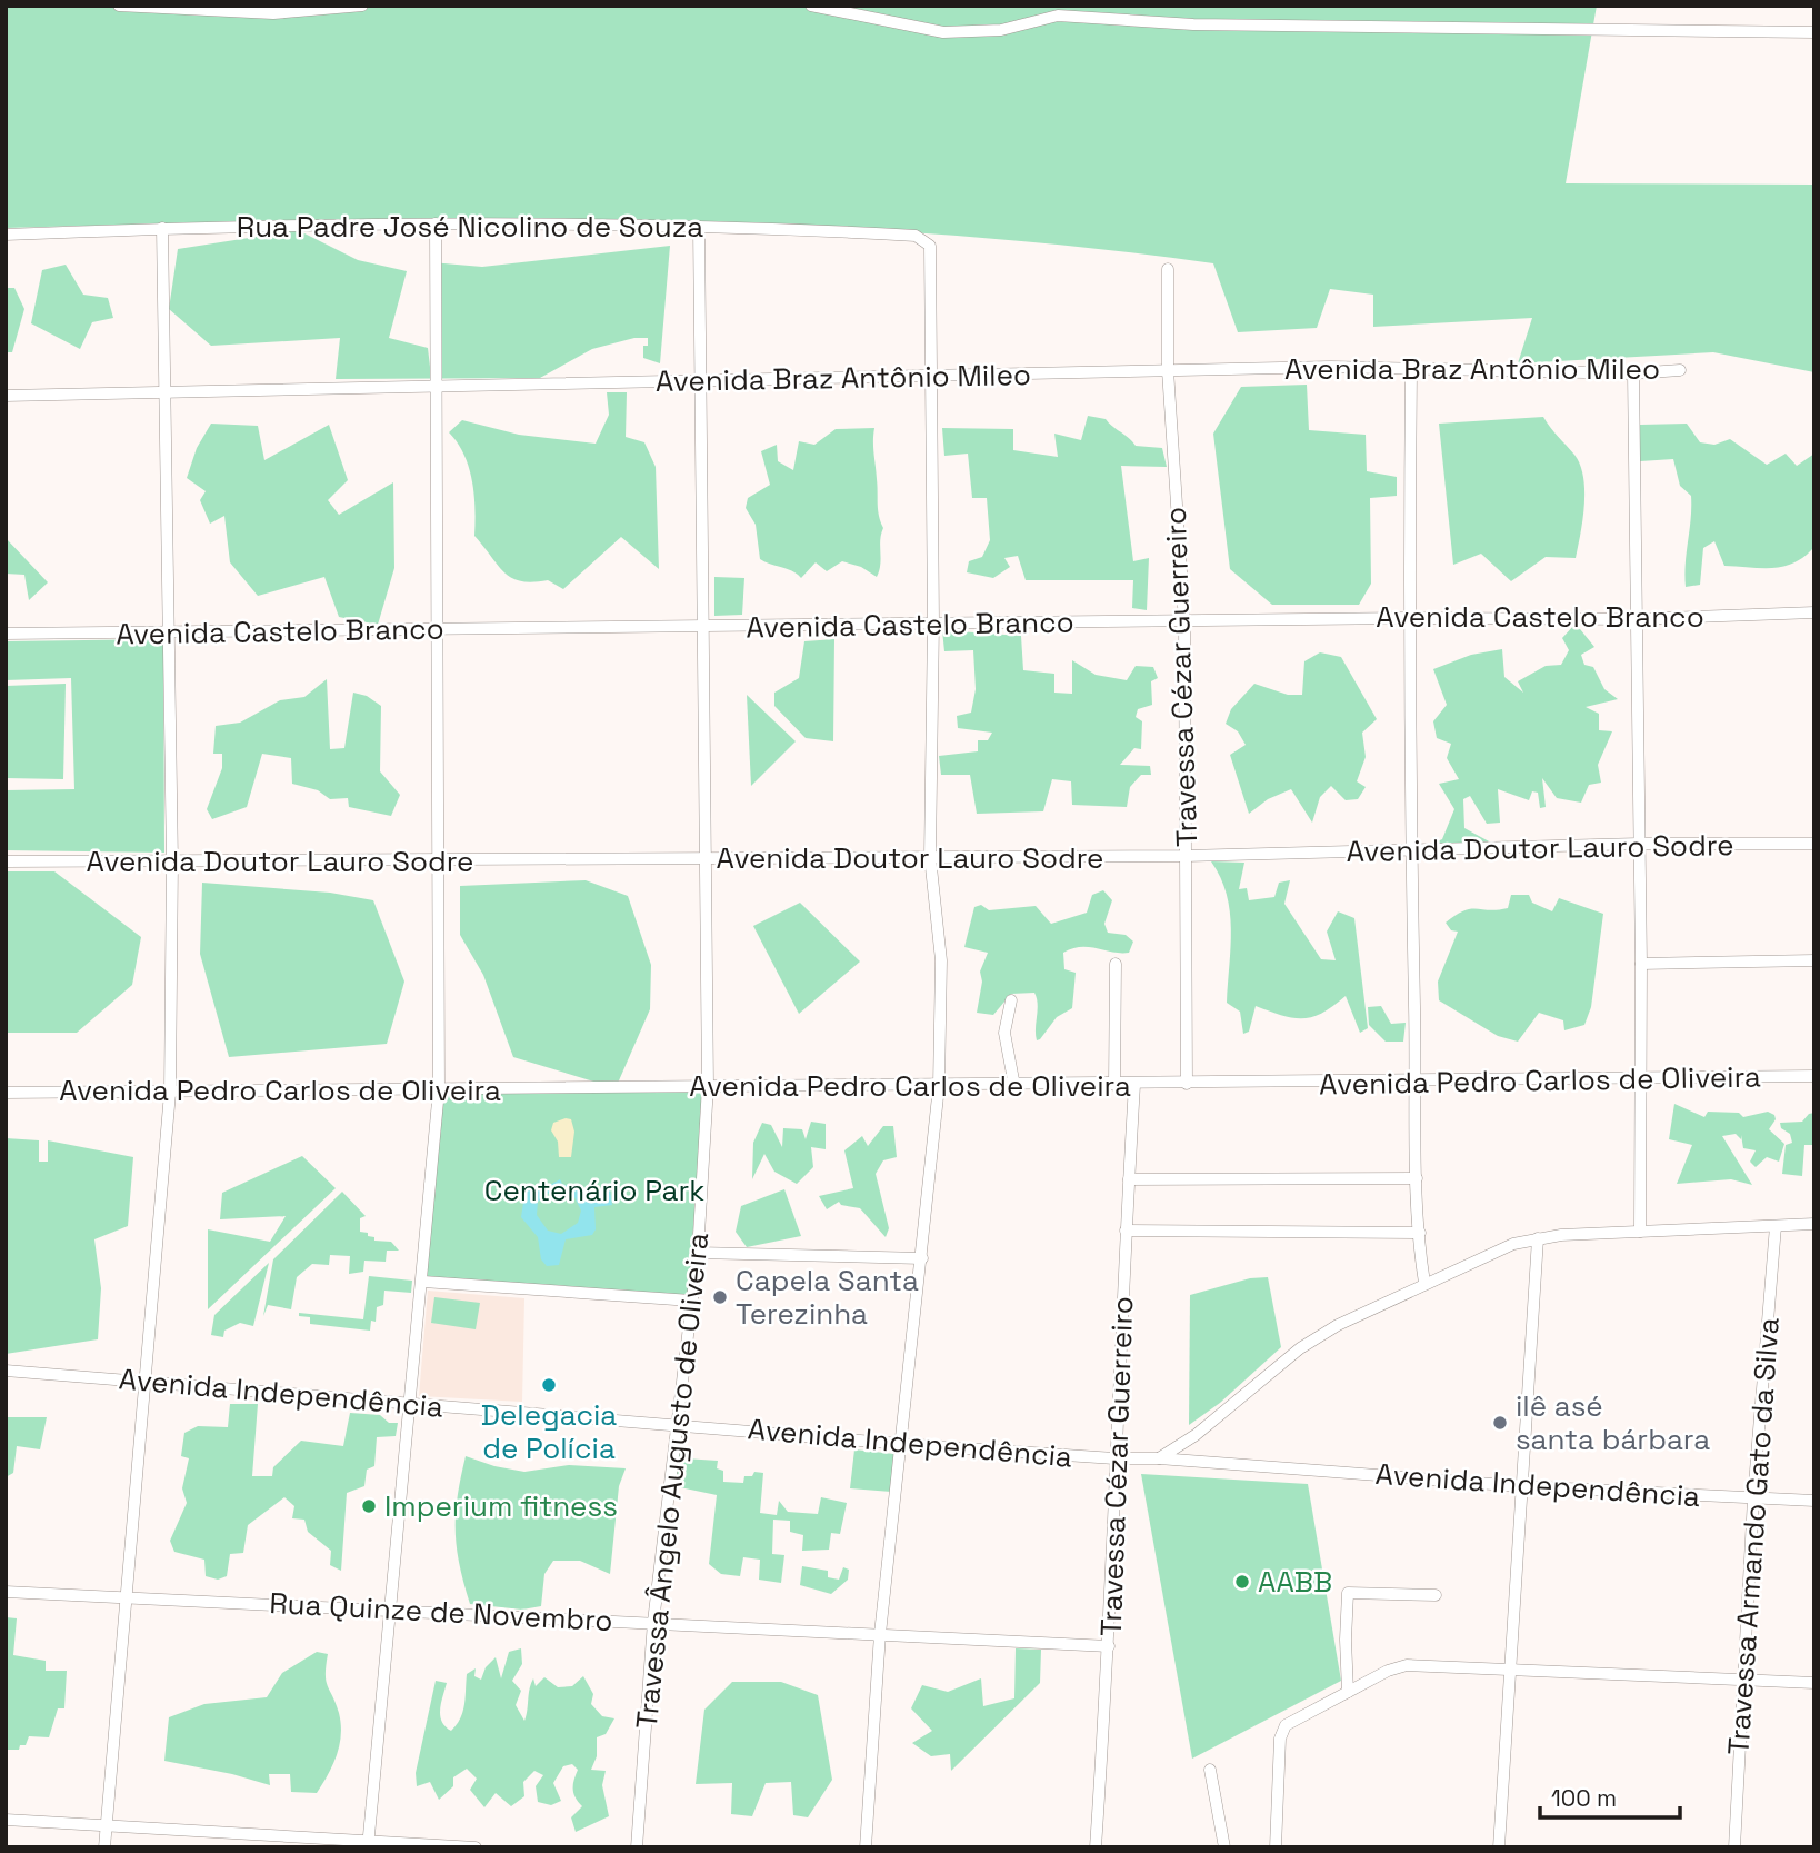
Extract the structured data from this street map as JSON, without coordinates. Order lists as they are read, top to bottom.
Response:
{
  "streets": {
    "street": [
      "Rua Padre José Nicolino de Souza",
      "Avenida Braz Antônio Mileo",
      "Avenida Castelo Branco",
      "Travessa Cézar Guerreiro",
      "Avenida Doutor Lauro Sodre",
      "Avenida Pedro Carlos de Oliveira",
      "Avenida Independência",
      "Travessa Ângelo Augusto de Oliveira",
      "Travessa Armando Gato da Silva",
      "Rua Quinze de Novembro"
    ]
  },
  "crossings": [
    ["Rua Padre José Nicolino de Souza", "Avenida Braz Antônio Mileo"],
    ["Rua Padre José Nicolino de Souza", "Travessa Ângelo Augusto de Oliveira"],
    ["Avenida Braz Antônio Mileo", "Travessa Cézar Guerreiro"],
    ["Avenida Braz Antônio Mileo", "Travessa Ângelo Augusto de Oliveira"],
    ["Avenida Castelo Branco", "Travessa Cézar Guerreiro"],
    ["Avenida Castelo Branco", "Travessa Ângelo Augusto de Oliveira"],
    ["Travessa Cézar Guerreiro", "Avenida Doutor Lauro Sodre"],
    ["Travessa Cézar Guerreiro", "Avenida Pedro Carlos de Oliveira"],
    ["Travessa Cézar Guerreiro", "Avenida Independência"],
    ["Travessa Cézar Guerreiro", "Rua Quinze de Novembro"],
    ["Avenida Doutor Lauro Sodre", "Travessa Ângelo Augusto de Oliveira"],
    ["Avenida Pedro Carlos de Oliveira", "Travessa Ângelo Augusto de Oliveira"],
    ["Avenida Independência", "Travessa Ângelo Augusto de Oliveira"],
    ["Avenida Independência", "Travessa Armando Gato da Silva"],
    ["Travessa Ângelo Augusto de Oliveira", "Rua Quinze de Novembro"]
  ],
  "parks": ["Centenário Park"],
  "places": [
    "Capela Santa Terezinha",
    "Delegacia de Polícia",
    "ilê asé santa bárbara",
    "Imperium fitness",
    "AABB"
  ],
  "scale_bar": "100 m"
}
